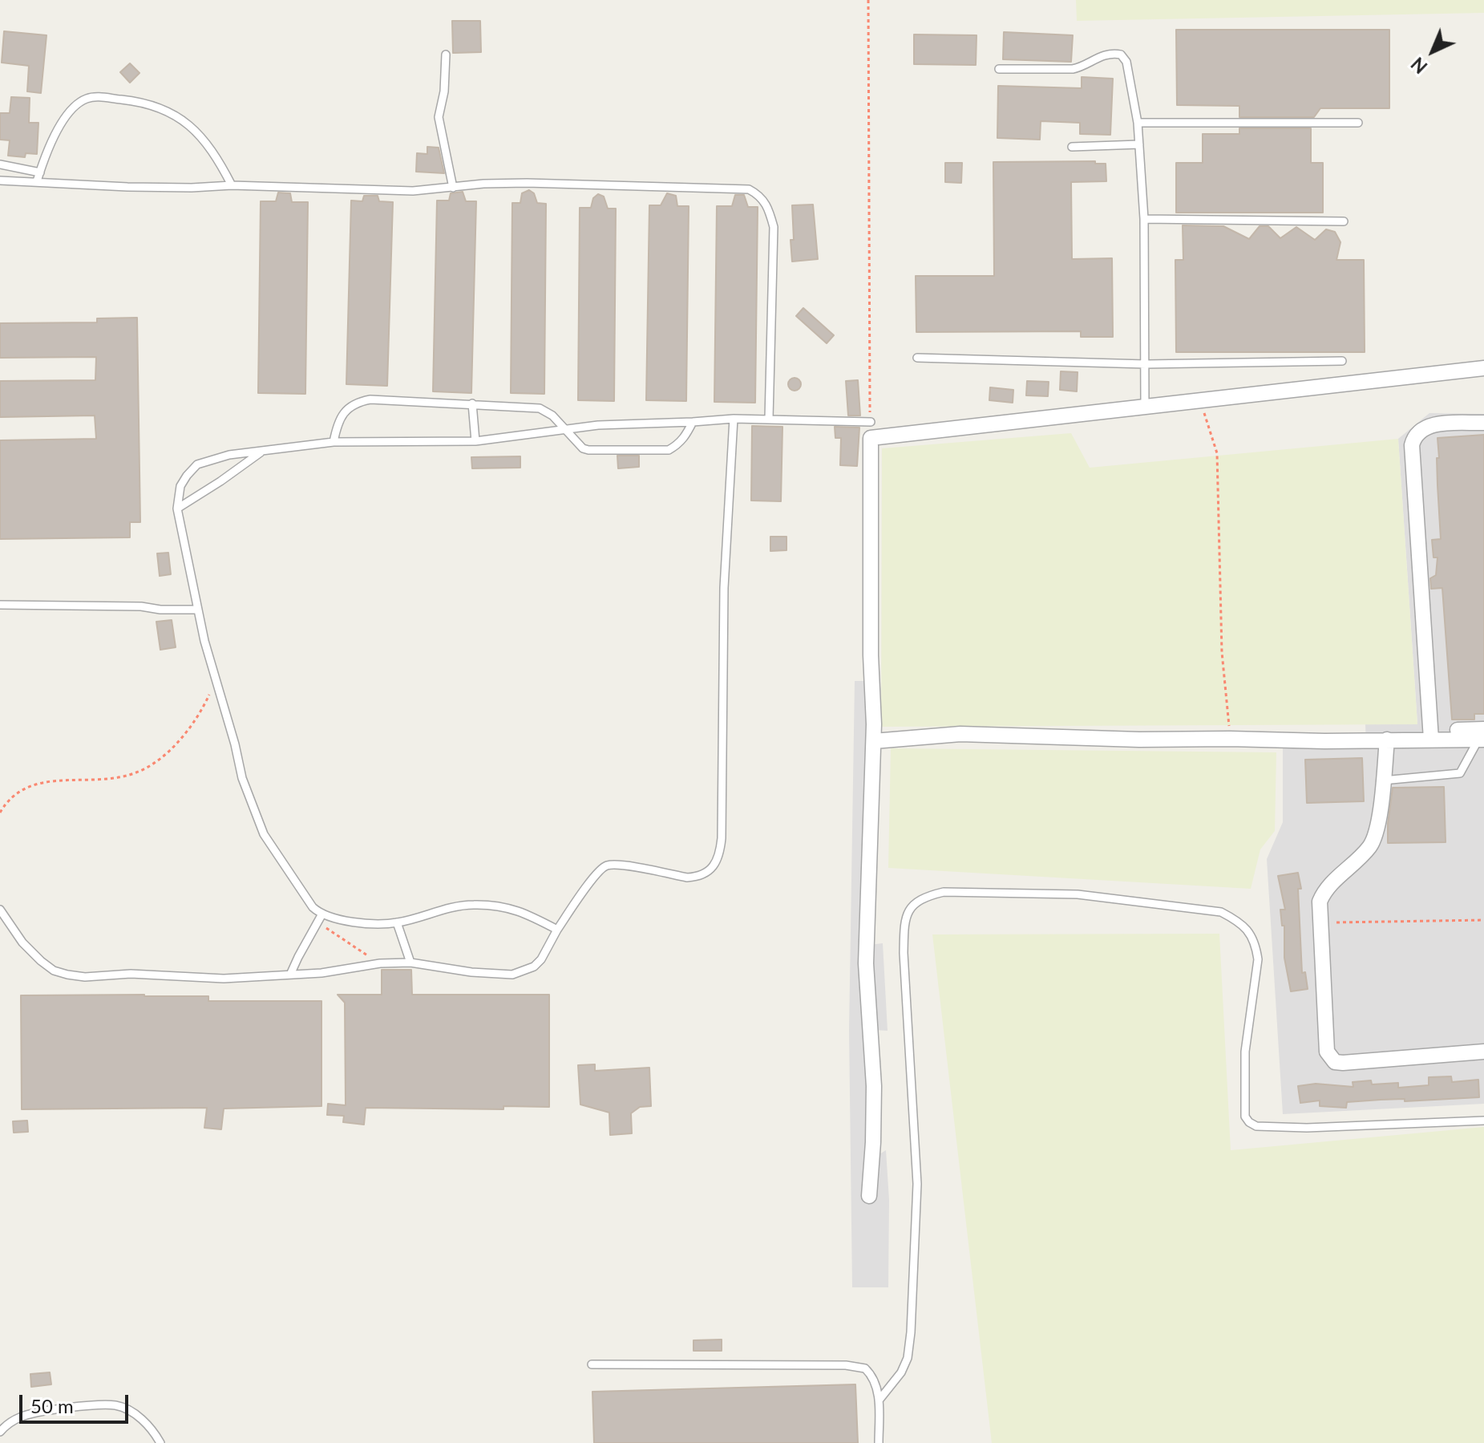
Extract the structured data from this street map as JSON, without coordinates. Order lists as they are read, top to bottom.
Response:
{
  "scale_bar": "50 m",
  "north": "bottom left"
}
